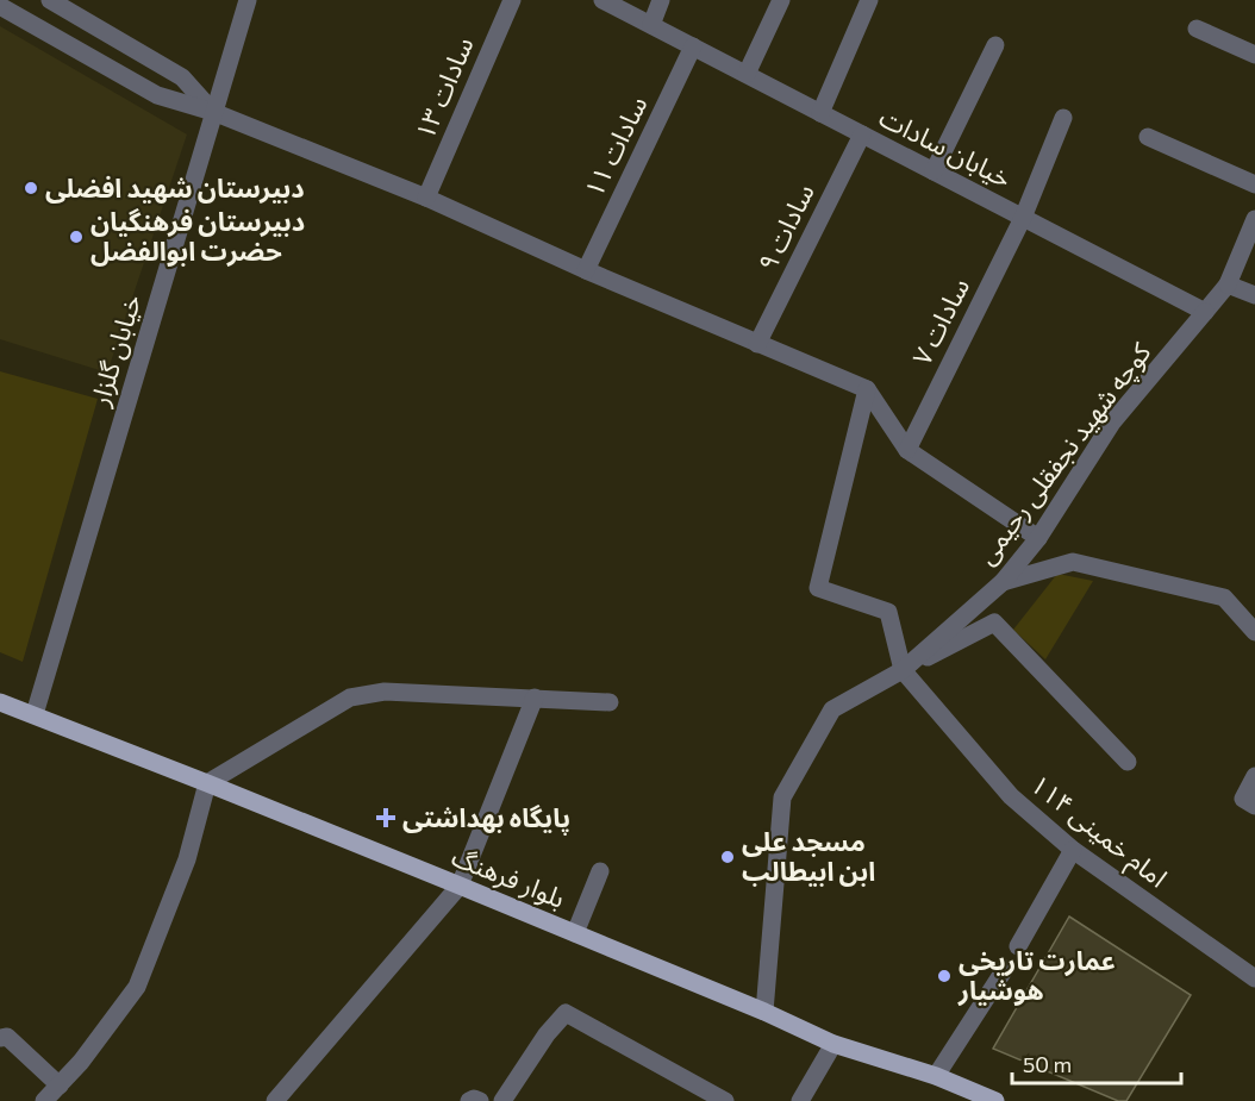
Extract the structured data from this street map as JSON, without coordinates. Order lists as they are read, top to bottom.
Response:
{
  "streets": {
    "main road": ["بلوار فرهنگ"],
    "street": [
      "سادات ۱۳",
      "سادات ۱۱",
      "خیابان سادات",
      "سادات ۹",
      "سادات ۷",
      "خیابان گلزار",
      "کوچه شهید نجفقلی رحیمی",
      "امام خمینی ۱۱۴"
    ]
  },
  "crossings": [
    ["سادات ۱۱", "خیابان سادات"],
    ["خیابان سادات", "سادات ۹"],
    ["خیابان سادات", "سادات ۷"],
    ["خیابان سادات", "کوچه شهید نجفقلی رحیمی"],
    ["خیابان گلزار", "بلوار فرهنگ"],
    ["کوچه شهید نجفقلی رحیمی", "امام خمینی ۱۱۴"],
    ["کوچه شهید نجفقلی رحیمی", "بلوار فرهنگ"]
  ],
  "places": {
    "other": [
      "دبیرستان شهید افضلی",
      "دبیرستان فرهنگیان حضرت ابوالفضل",
      "مسجد علی ابن ابیطالب",
      "عمارت تاریخی هوشیار"
    ],
    "health": ["پایگاه بهداشتی"]
  },
  "scale_bar": "50 m"
}
